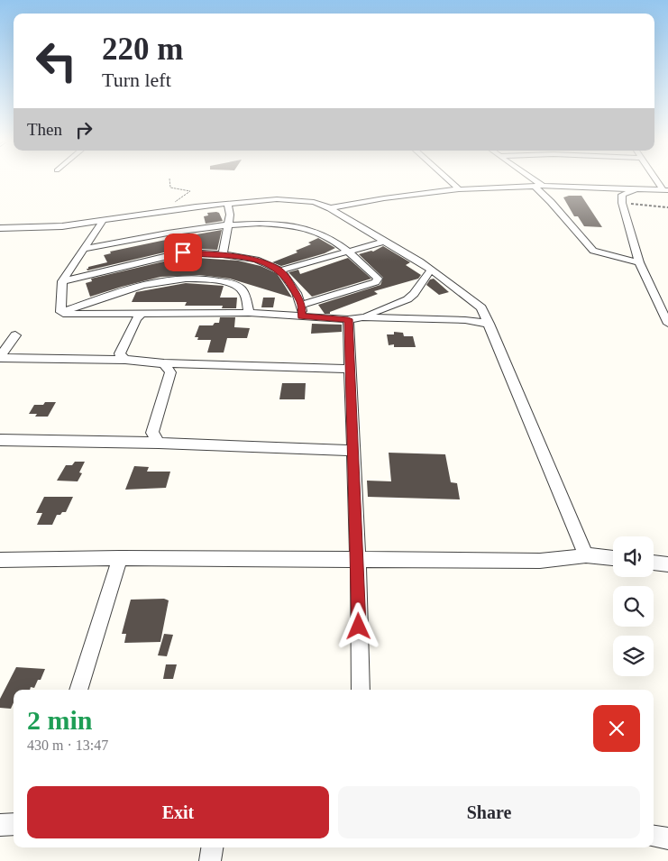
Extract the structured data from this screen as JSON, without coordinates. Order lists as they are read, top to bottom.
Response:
{
  "page": {
    "turn": ["220 m", "Turn left"],
    "then": "Then",
    "heading": ["2 min", "430 m · 13:47"],
    "buttons": ["Exit", "Share"]
  }
}
